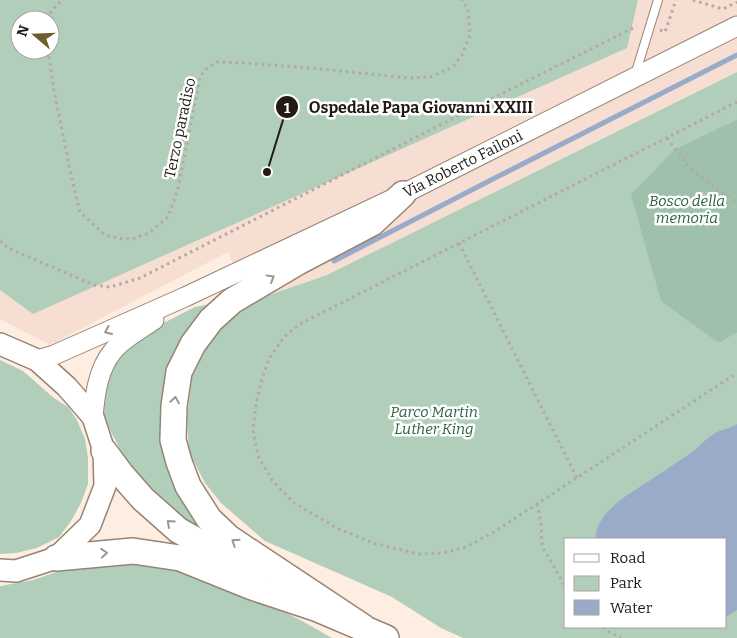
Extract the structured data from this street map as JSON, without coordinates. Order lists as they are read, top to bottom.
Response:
{
  "streets": {
    "street": ["Via Roberto Failoni"],
    "path": ["Terzo paradiso"]
  },
  "parks": ["Bosco della memoria", "Parco Martin Luther King"],
  "places": ["Ospedale Papa Giovanni XXIII"],
  "legend": ["Road", "Park", "Water"],
  "north": "left"
}
